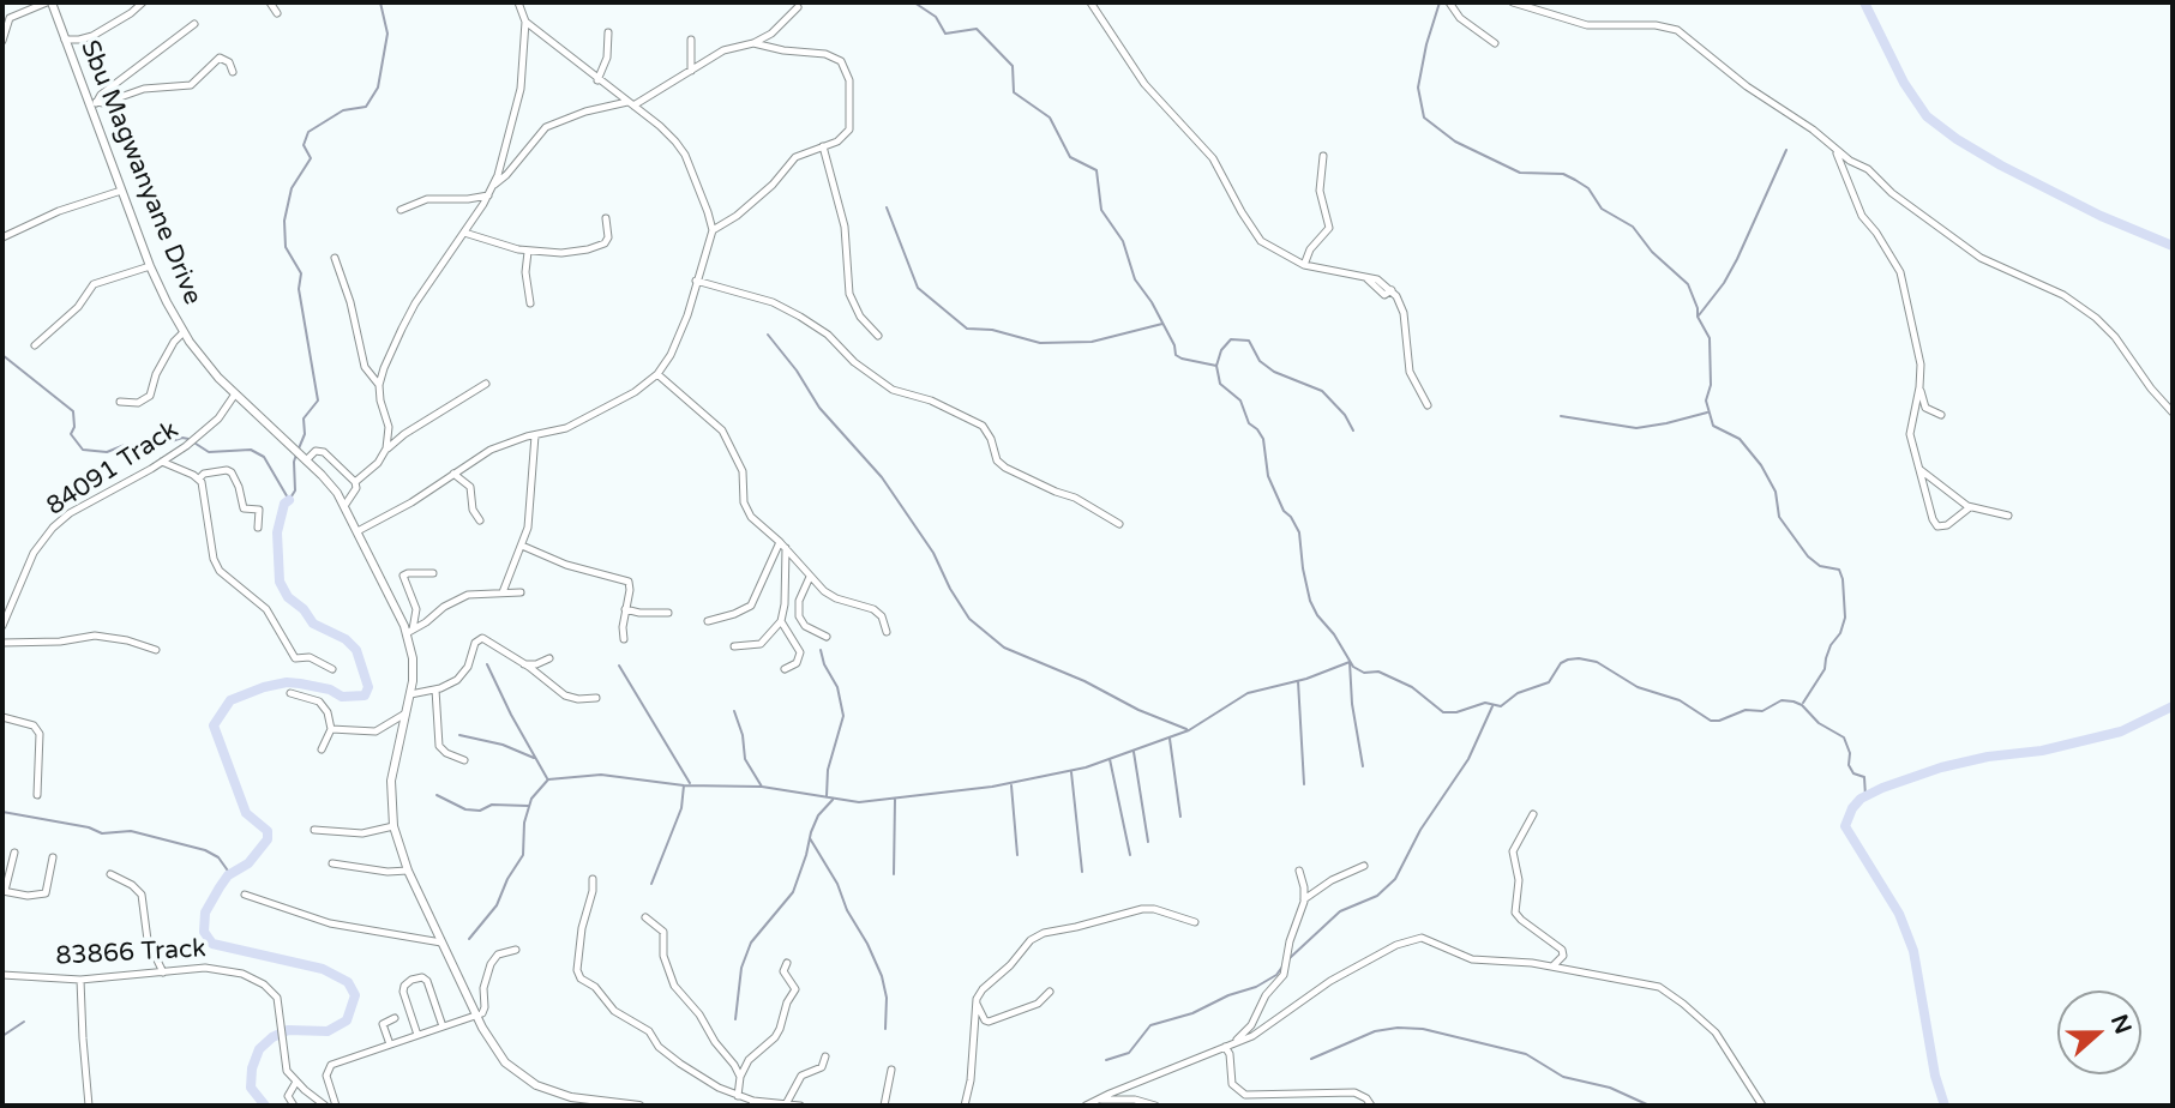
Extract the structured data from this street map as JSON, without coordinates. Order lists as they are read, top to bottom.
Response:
{
  "streets": {
    "main road": ["Sbu Magwanyane Drive"],
    "street": ["84091 Track", "83866 Track"]
  },
  "crossings": [
    ["Sbu Magwanyane Drive", "84091 Track"]
  ],
  "north": "right"
}
